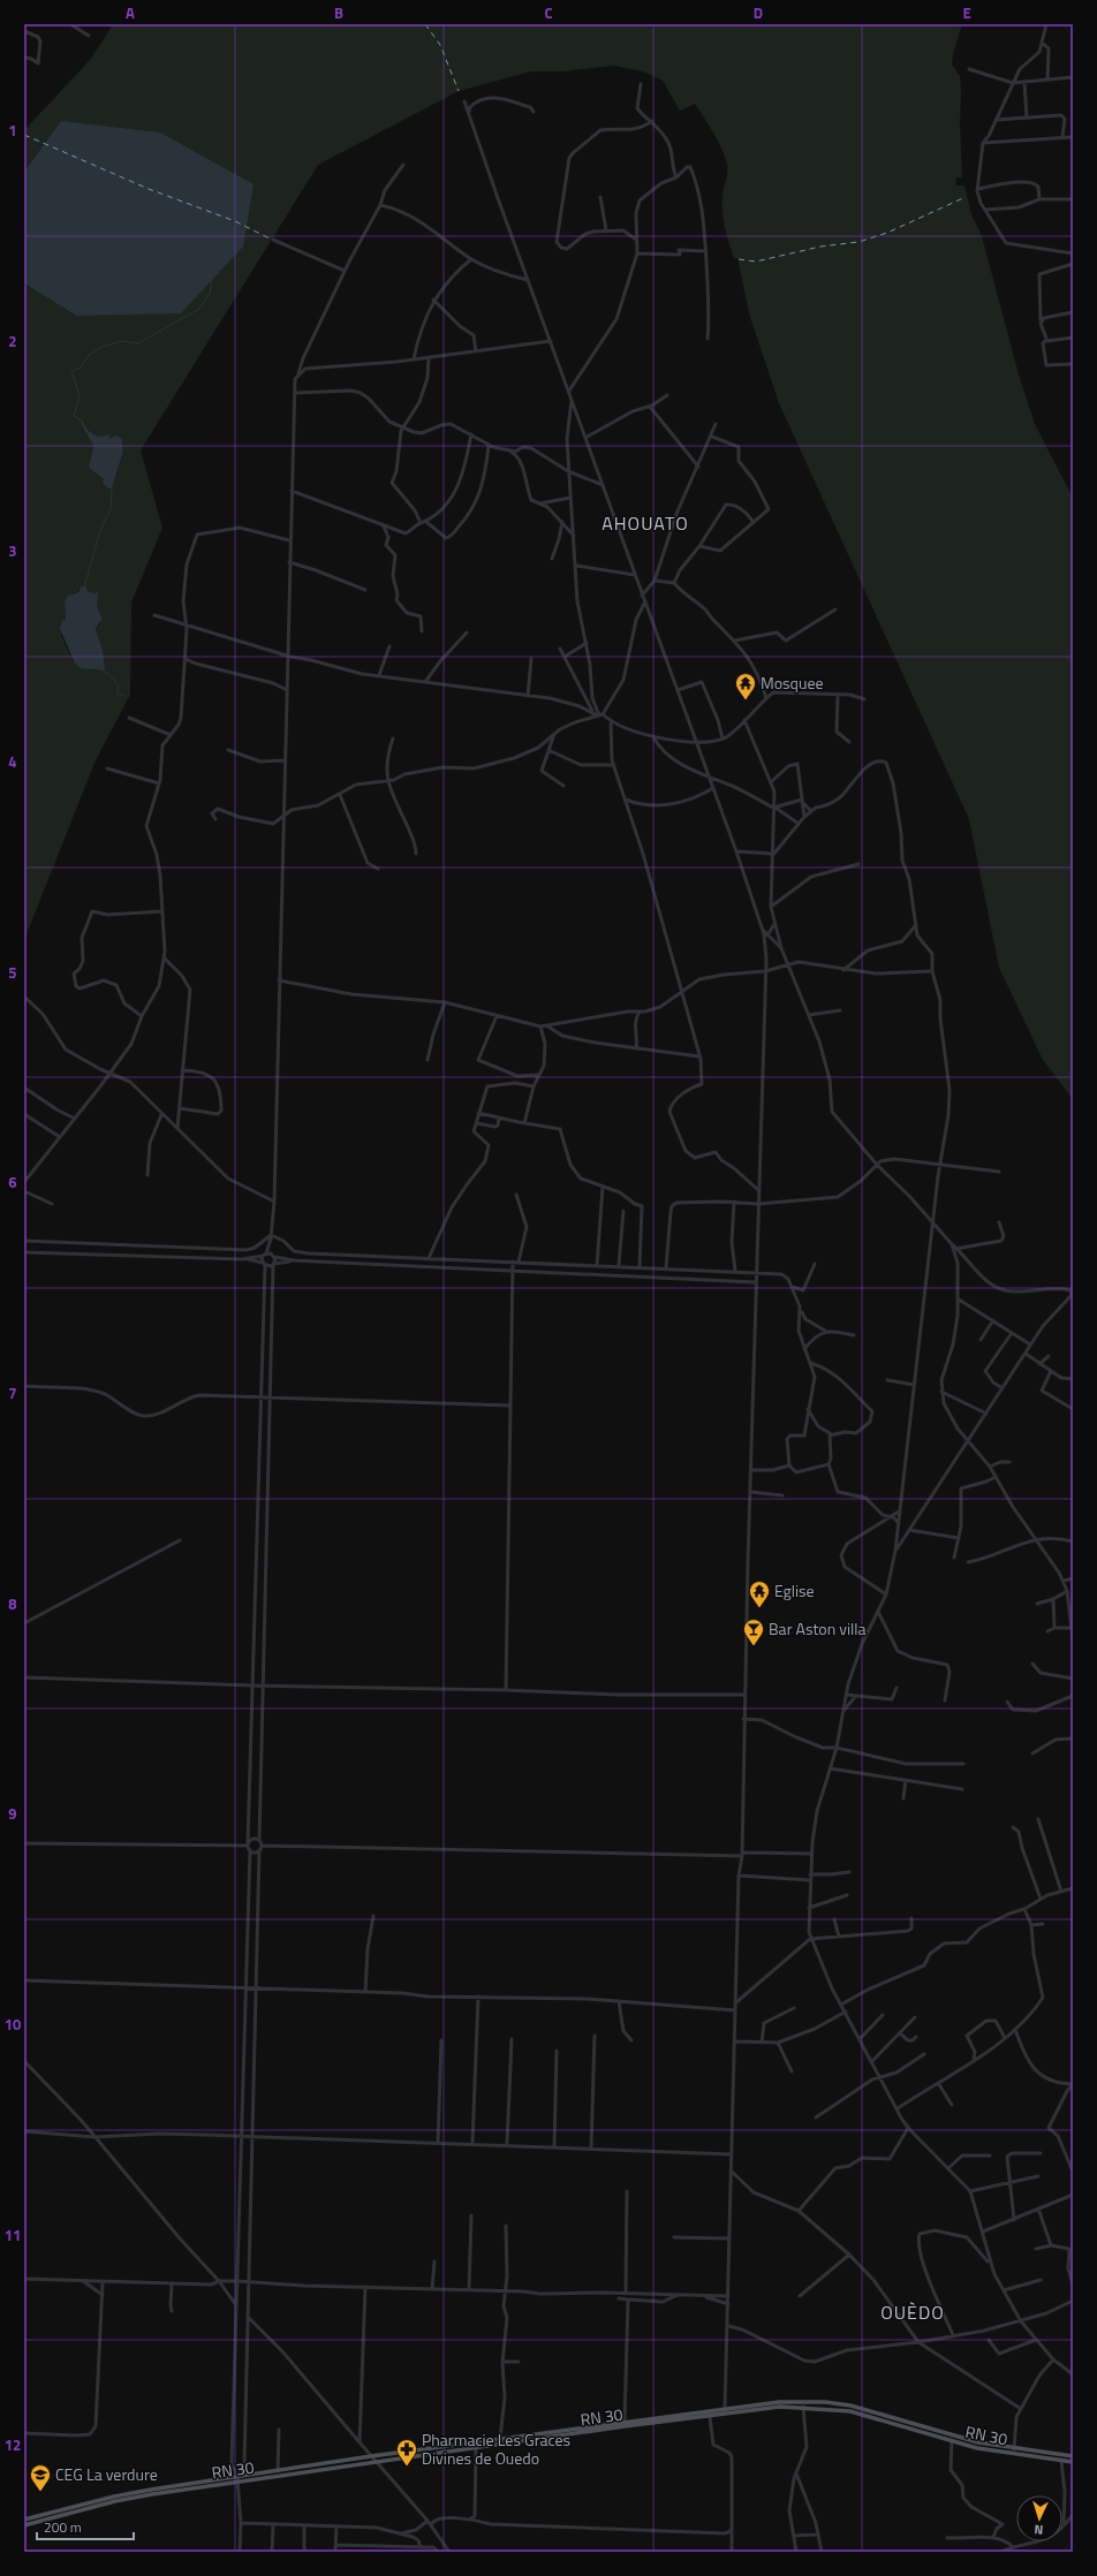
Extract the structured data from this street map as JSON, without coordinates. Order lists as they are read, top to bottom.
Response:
{
  "streets": {
    "main road": ["RN 30"]
  },
  "districts": ["AHOUATO", "OUÈDO"],
  "places": {
    "temple": ["Mosquee", "Eglise"],
    "bar": ["Bar Aston villa"],
    "pharmacy": ["Pharmacie Les Graces Divines de Ouedo"],
    "school or university": ["CEG La verdure"]
  },
  "scale_bar": "200 m",
  "north": "bottom",
  "grid": {
    "columns": [
      "A",
      "B",
      "C",
      "D",
      "E"
    ],
    "rows": [
      "1",
      "2",
      "3",
      "4",
      "5",
      "6",
      "7",
      "8",
      "9",
      "10",
      "11",
      "12"
    ]
  }
}
